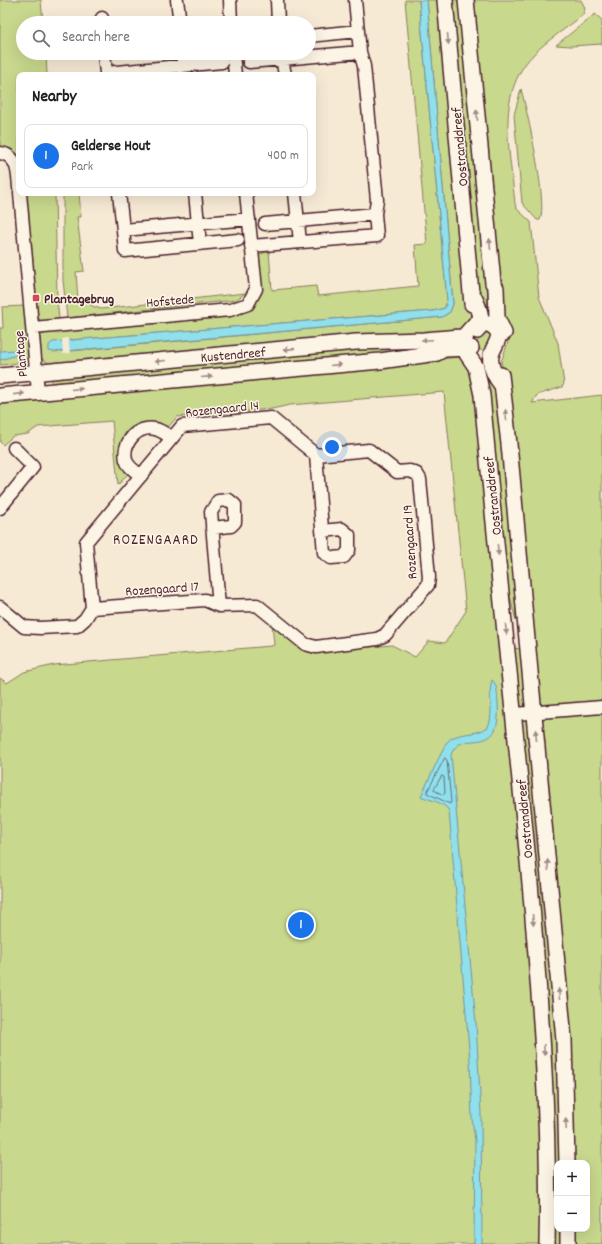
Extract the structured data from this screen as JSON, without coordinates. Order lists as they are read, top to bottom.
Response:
{
  "streets": {
    "main road": ["Oostranddreef", "Kustendreef"],
    "street": [
      "Hofstede",
      "Plantage",
      "Rozengaard 14",
      "Rozengaard 19",
      "Rozengaard 17"
    ]
  },
  "crossings": [
    ["Oostranddreef", "Kustendreef"],
    ["Hofstede", "Plantage"],
    ["Plantage", "Kustendreef"],
    ["Rozengaard 14", "Rozengaard 19"],
    ["Rozengaard 14", "Rozengaard 17"],
    ["Rozengaard 19", "Rozengaard 17"]
  ],
  "districts": ["ROZENGAARD"],
  "places": {
    "transit": ["Plantagebrug"]
  },
  "page": {
    "search": "Search here",
    "heading": "Nearby",
    "list": [
      {
        "mark": "1",
        "name": "Gelderse Hout",
        "note": "Park",
        "value": "400 m"
      }
    ],
    "pins": "1",
    "map_buttons": ["+", "−"]
  }
}
